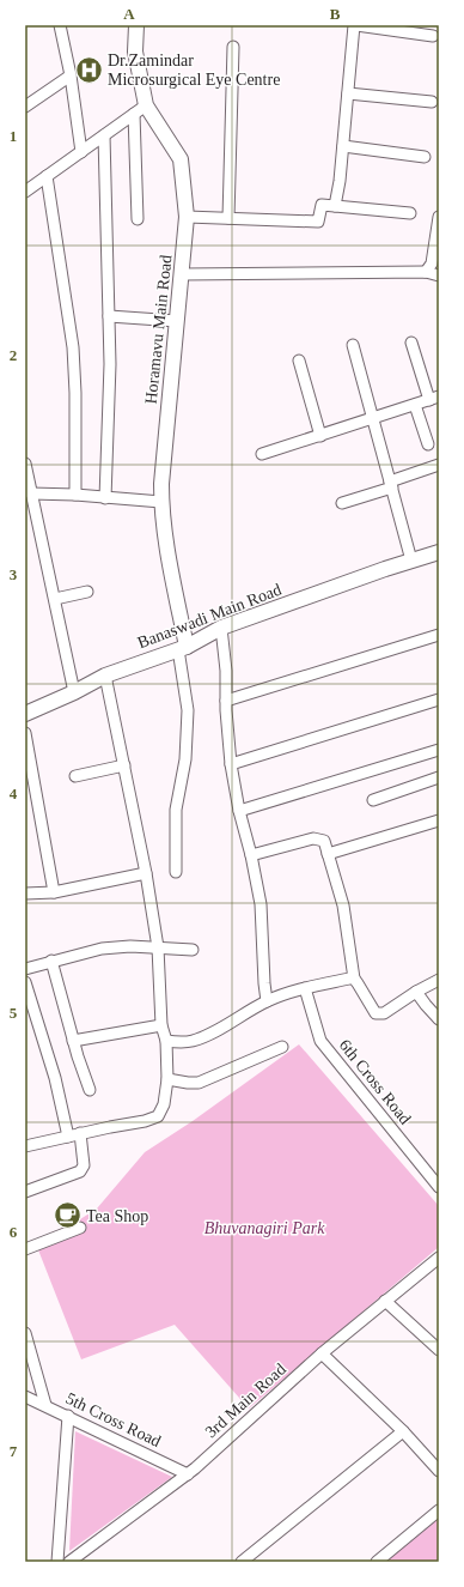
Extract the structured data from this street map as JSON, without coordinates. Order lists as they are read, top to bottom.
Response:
{
  "streets": {
    "street": [
      "Horamavu Main Road",
      "Banaswadi Main Road",
      "6th Cross Road",
      "3rd Main Road",
      "5th Cross Road"
    ]
  },
  "crossings": [
    ["Horamavu Main Road", "Banaswadi Main Road"],
    ["3rd Main Road", "5th Cross Road"]
  ],
  "parks": ["Bhuvanagiri Park"],
  "places": {
    "hospital": ["Dr.Zamindar Microsurgical Eye Centre"],
    "cafe": ["Tea Shop"]
  },
  "grid": {
    "columns": ["A", "B"],
    "rows": [
      "1",
      "2",
      "3",
      "4",
      "5",
      "6",
      "7"
    ]
  }
}
